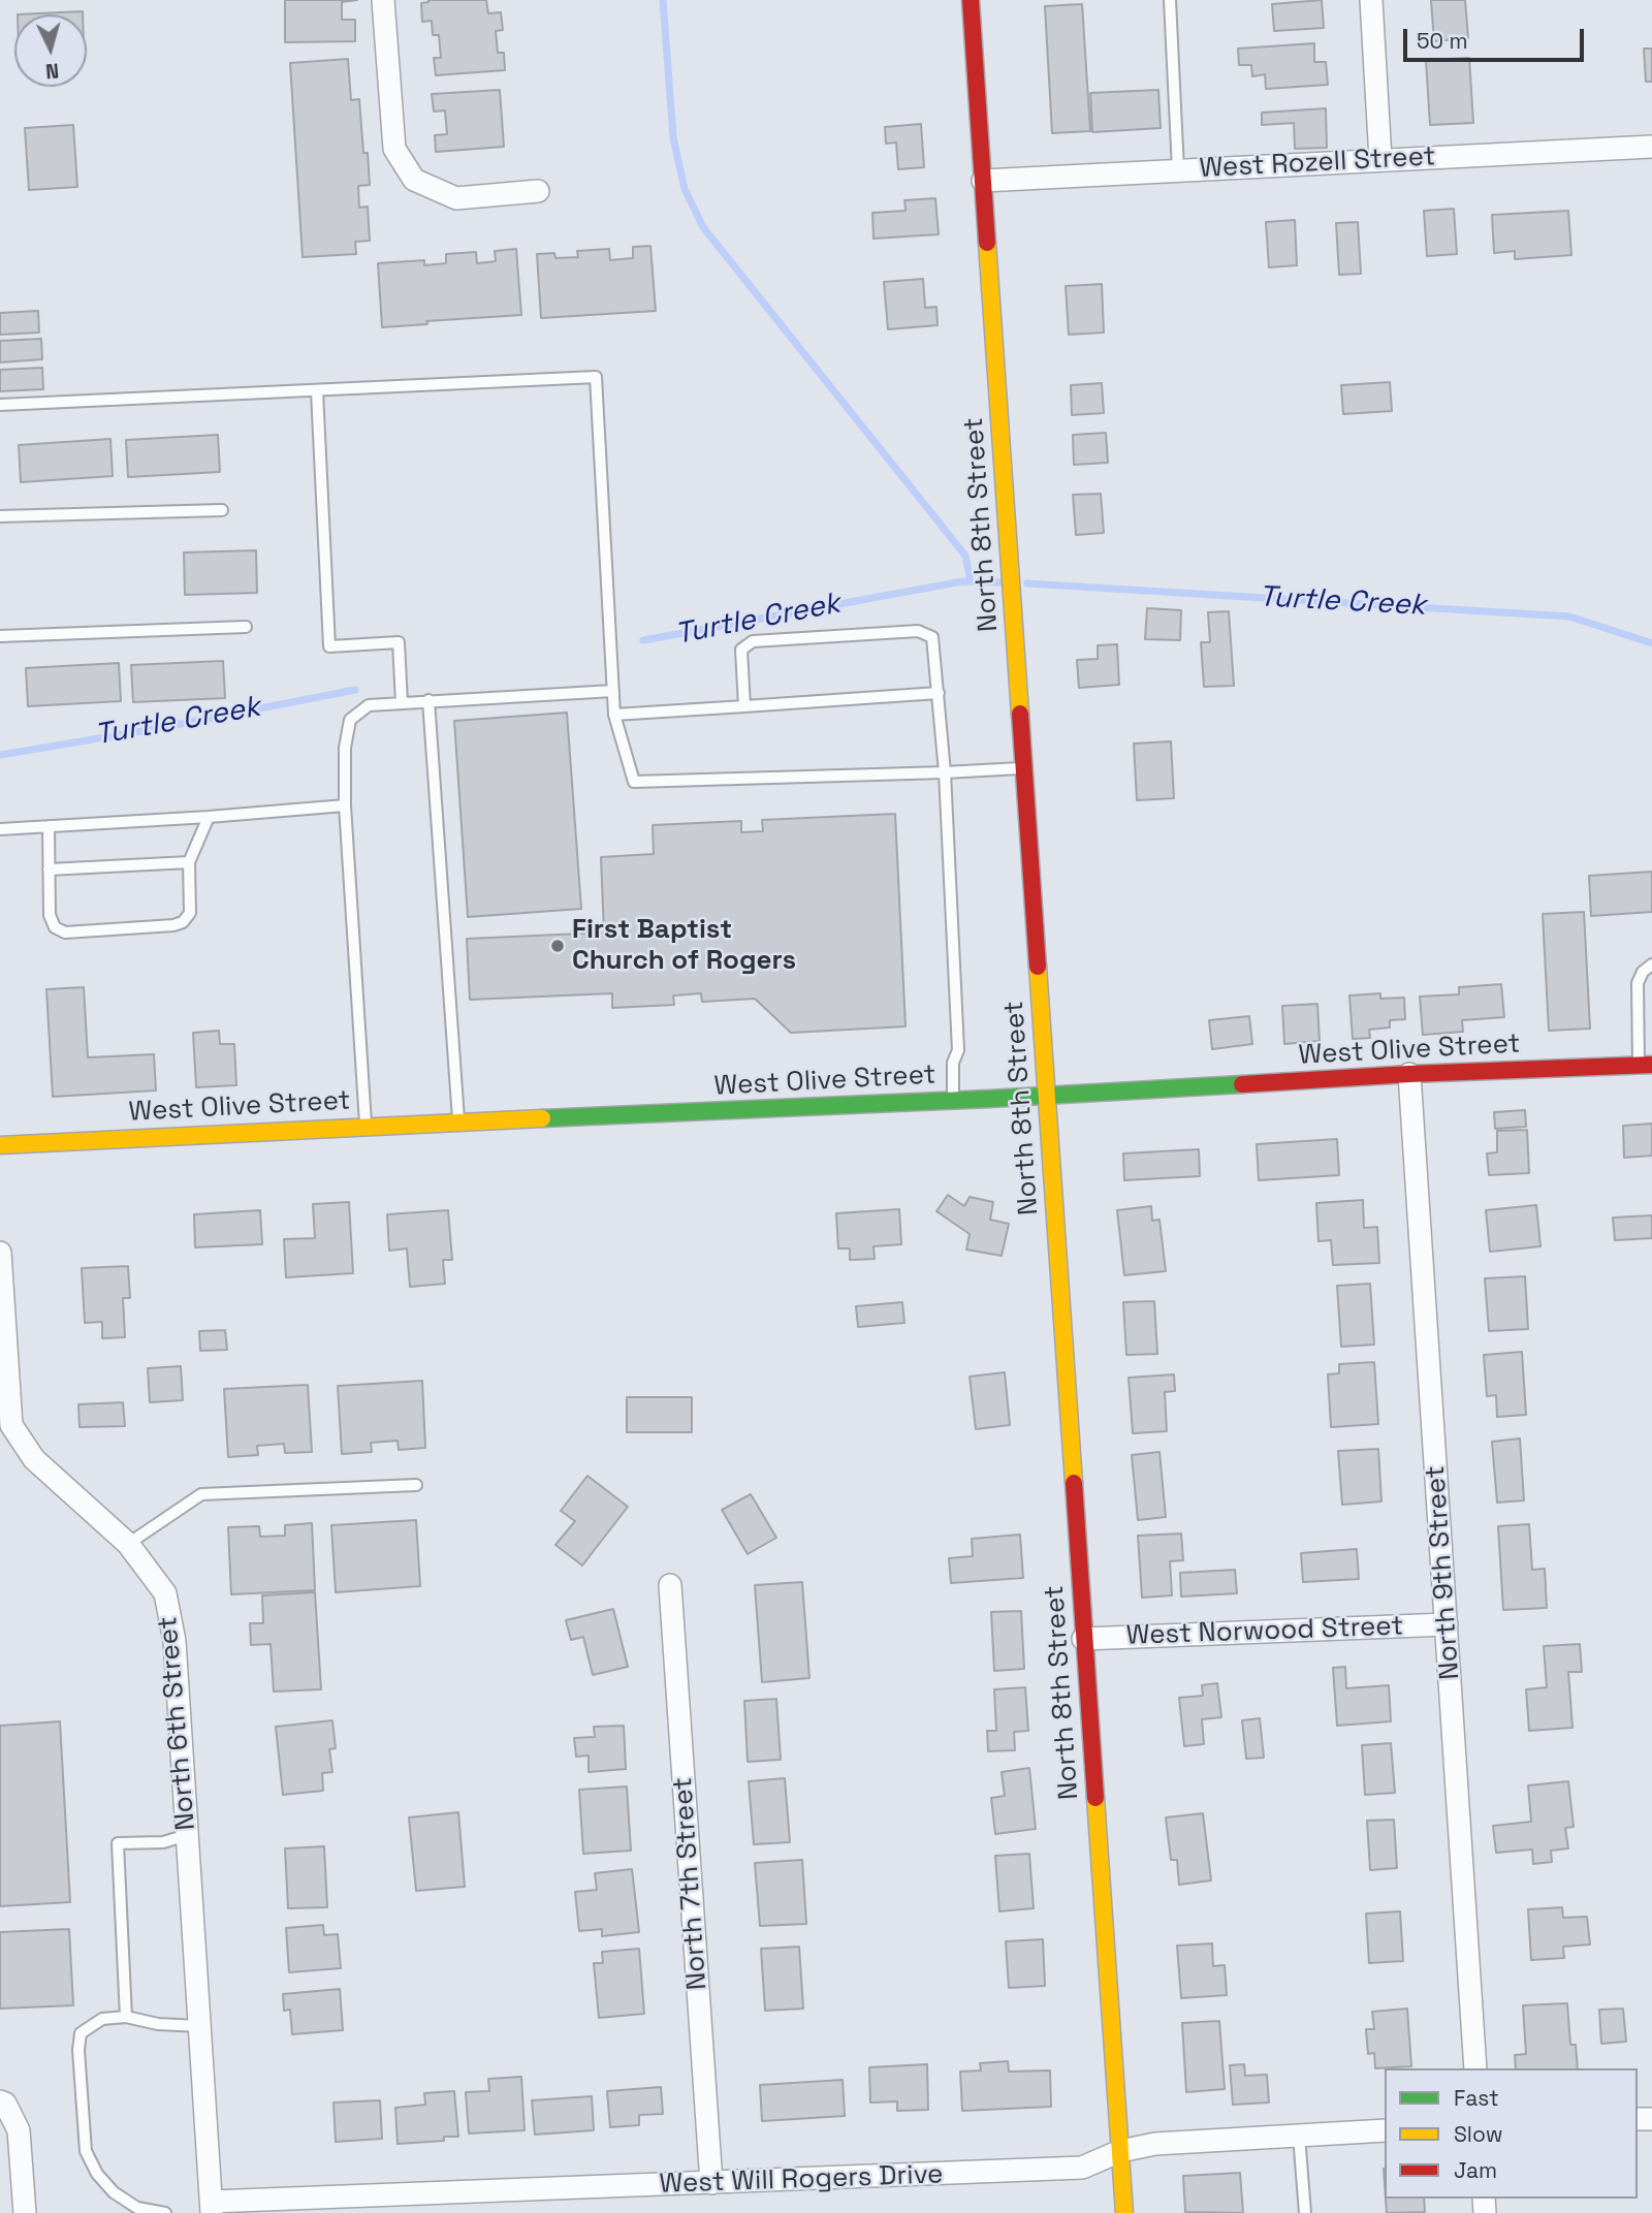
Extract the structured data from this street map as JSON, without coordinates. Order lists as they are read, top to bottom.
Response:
{
  "streets": {
    "main road": ["North 8th Street", "West Olive Street"],
    "street": [
      "West Rozell Street",
      "North 9th Street",
      "West Norwood Street",
      "North 6th Street",
      "North 7th Street",
      "West Will Rogers Drive"
    ]
  },
  "crossings": [
    ["West Rozell Street", "North 8th Street"],
    ["North 8th Street", "West Olive Street"],
    ["North 8th Street", "West Norwood Street"],
    ["North 8th Street", "West Will Rogers Drive"],
    ["West Olive Street", "North 9th Street"],
    ["North 9th Street", "West Norwood Street"],
    ["North 6th Street", "West Will Rogers Drive"],
    ["North 7th Street", "West Will Rogers Drive"]
  ],
  "water": ["Turtle Creek"],
  "places": ["First Baptist Church of Rogers"],
  "legend": ["Fast", "Slow", "Jam"],
  "scale_bar": "50 m",
  "north": "bottom"
}
